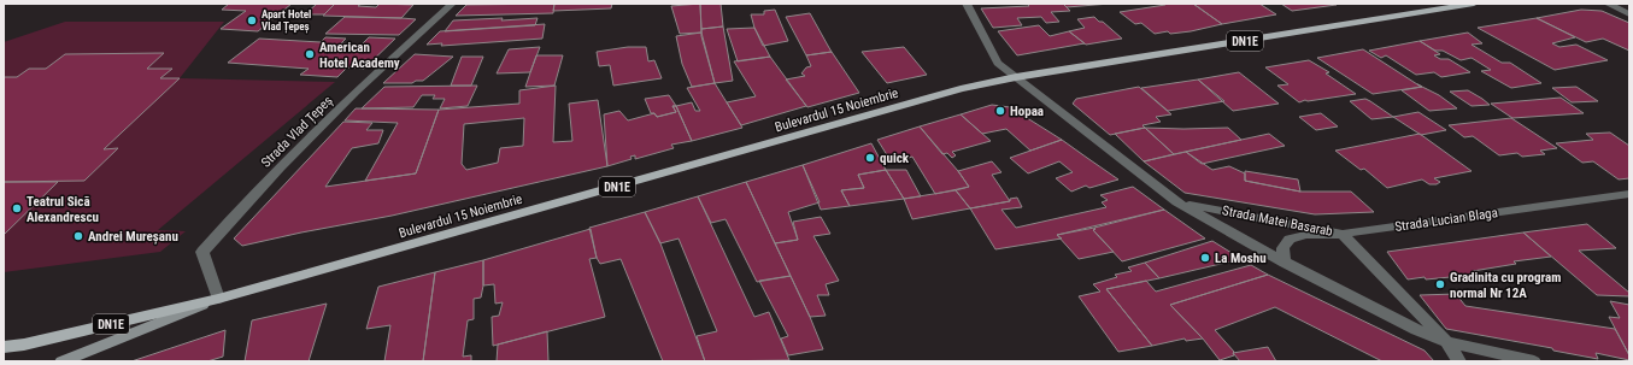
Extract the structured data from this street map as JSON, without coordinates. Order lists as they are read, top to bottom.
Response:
{
  "streets": {
    "main road": ["DN1E", "Bulevardul 15 Noiembrie"],
    "street": ["Strada Vlad Țepeș", "Strada Lucian Blaga", "Strada Matei Basarab"]
  },
  "crossings": [
    ["DN1E", "Bulevardul 15 Noiembrie"],
    ["DN1E", "Strada Vlad Țepeș"],
    ["Bulevardul 15 Noiembrie", "Strada Vlad Țepeș"],
    ["Bulevardul 15 Noiembrie", "Strada Matei Basarab"],
    ["Strada Lucian Blaga", "Strada Matei Basarab"]
  ],
  "places": [
    "Apart Hotel Vlad Țepeș",
    "American Hotel Academy",
    "Hopaa",
    "quick",
    "Teatrul Sică Alexandrescu",
    "Andrei Mureșanu",
    "La Moshu",
    "Gradinita cu program normal Nr 12A"
  ]
}
